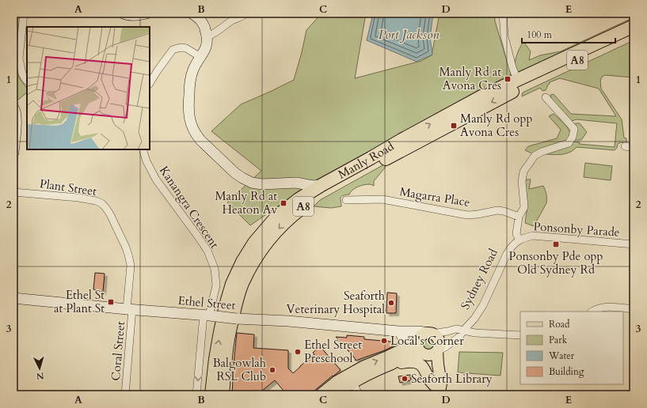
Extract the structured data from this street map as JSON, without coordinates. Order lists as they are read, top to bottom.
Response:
{
  "streets": {
    "highway": ["A8", "Manly Road"],
    "street": [
      "Plant Street",
      "Magarra Place",
      "Kanangra Crescent",
      "Ponsonby Parade",
      "Sydney Road",
      "Ethel Street",
      "Coral Street"
    ]
  },
  "crossings": [
    ["Plant Street", "Ethel Street"],
    ["Plant Street", "Coral Street"],
    ["Kanangra Crescent", "Ethel Street"],
    ["Ponsonby Parade", "Sydney Road"],
    ["Sydney Road", "Ethel Street"],
    ["Ethel Street", "Coral Street"]
  ],
  "water": ["Port Jackson"],
  "places": {
    "transit": [
      "Manly Rd at Avona Cres",
      "Manly Rd opp Avona Cres",
      "Manly Rd at Heaton Av",
      "Ponsonby Pde opp Old Sydney Rd",
      "Ethel St at Plant St"
    ],
    "other": [
      "Seaforth Veterinary Hospital",
      "Local's Corner",
      "Ethel Street Preschool",
      "Balgowlah RSL Club",
      "Seaforth Library"
    ]
  },
  "legend": [
    "Road",
    "Park",
    "Water",
    "Building"
  ],
  "scale_bar": "100 m",
  "north": "bottom",
  "grid": {
    "columns": [
      "A",
      "B",
      "C",
      "D",
      "E"
    ],
    "rows": ["1", "2", "3"]
  }
}
